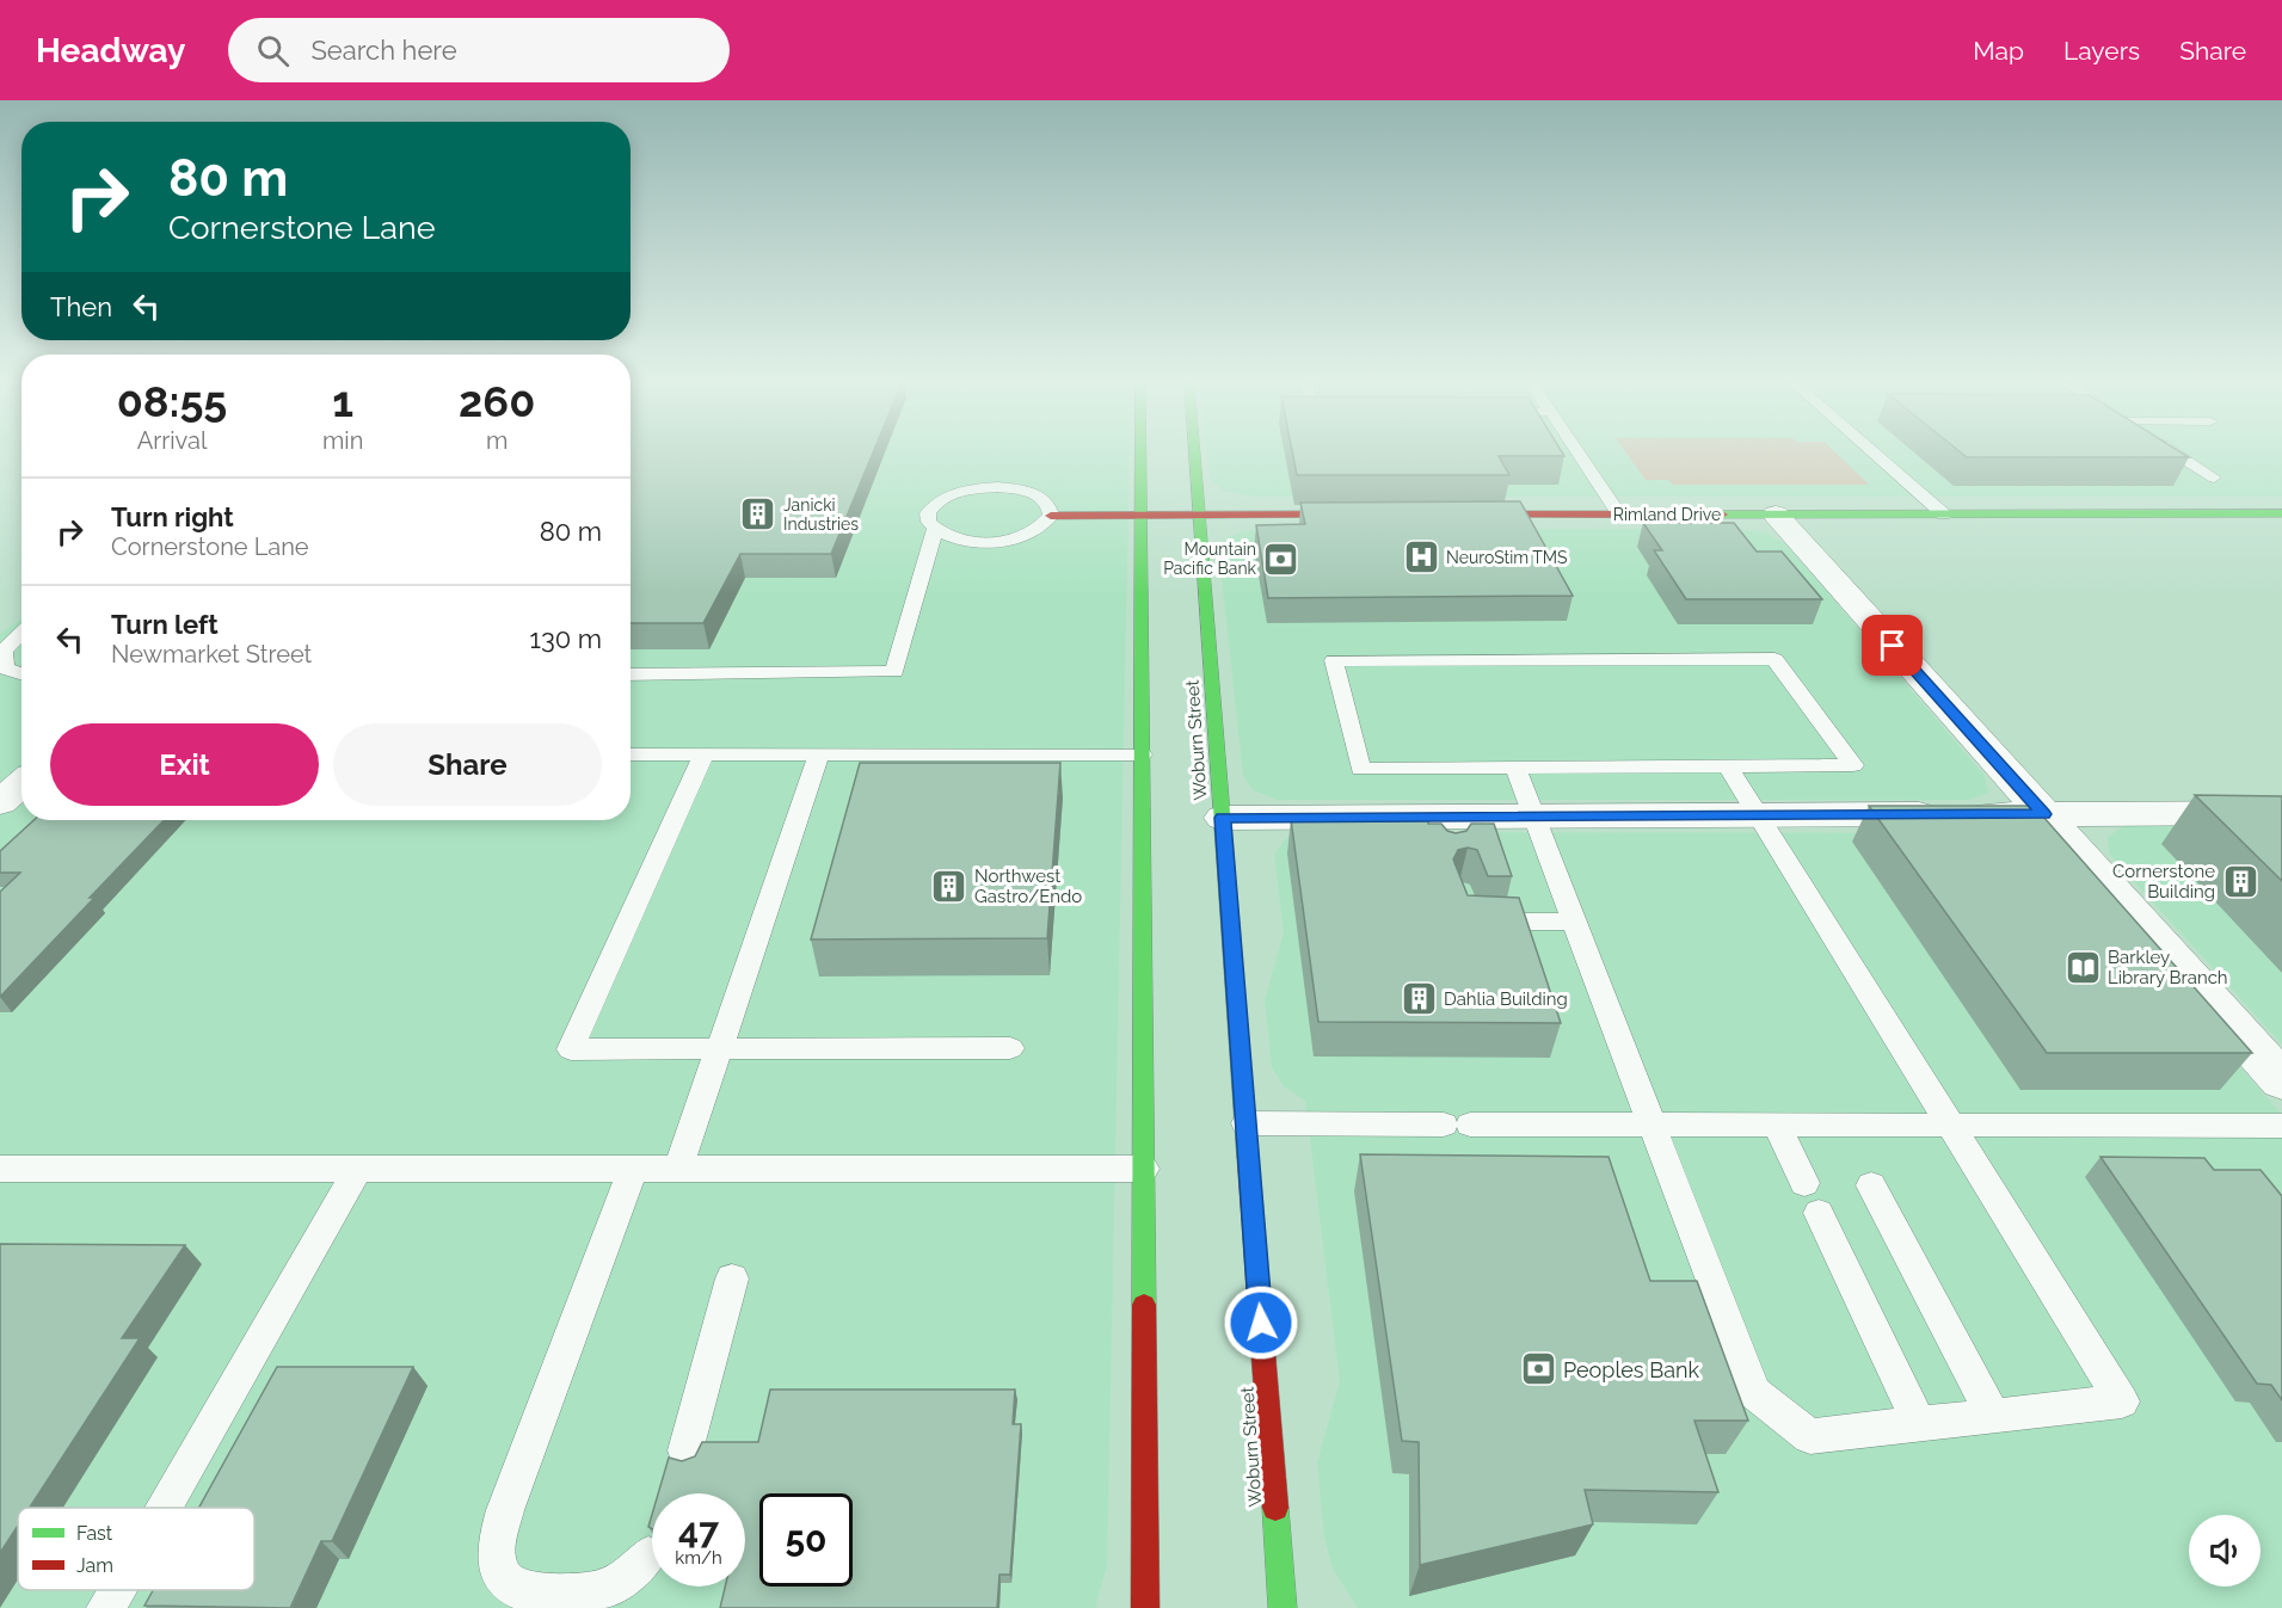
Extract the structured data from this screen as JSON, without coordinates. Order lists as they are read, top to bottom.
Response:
{
  "streets": {
    "main road": ["Rimland Drive", "Woburn Street"]
  },
  "places": {
    "building": [
      "Janicki Industries",
      "Cornerstone Building",
      "Northwest Gastro/Endo",
      "Dahlia Building"
    ],
    "hospital": ["NeuroStim TMS"],
    "bank": ["Mountain Pacific Bank", "Peoples Bank"],
    "library": ["Barkley Library Branch"]
  },
  "legend": ["Fast", "Jam"],
  "page": {
    "header": "Headway",
    "search": "Search here",
    "nav": ["Map", "Layers", "Share"],
    "turn": ["80 m", "Cornerstone Lane"],
    "then": "Then",
    "eta": [
      "08:55",
      "Arrival",
      "1",
      "min",
      "260",
      "m"
    ],
    "list": [
      {
        "name": "Turn right",
        "note": "Cornerstone Lane",
        "value": "80 m"
      },
      {
        "name": "Turn left",
        "note": "Newmarket Street",
        "value": "130 m"
      }
    ],
    "buttons": ["Exit", "Share"],
    "speed": "47 km/h",
    "limit": "50"
  }
}
